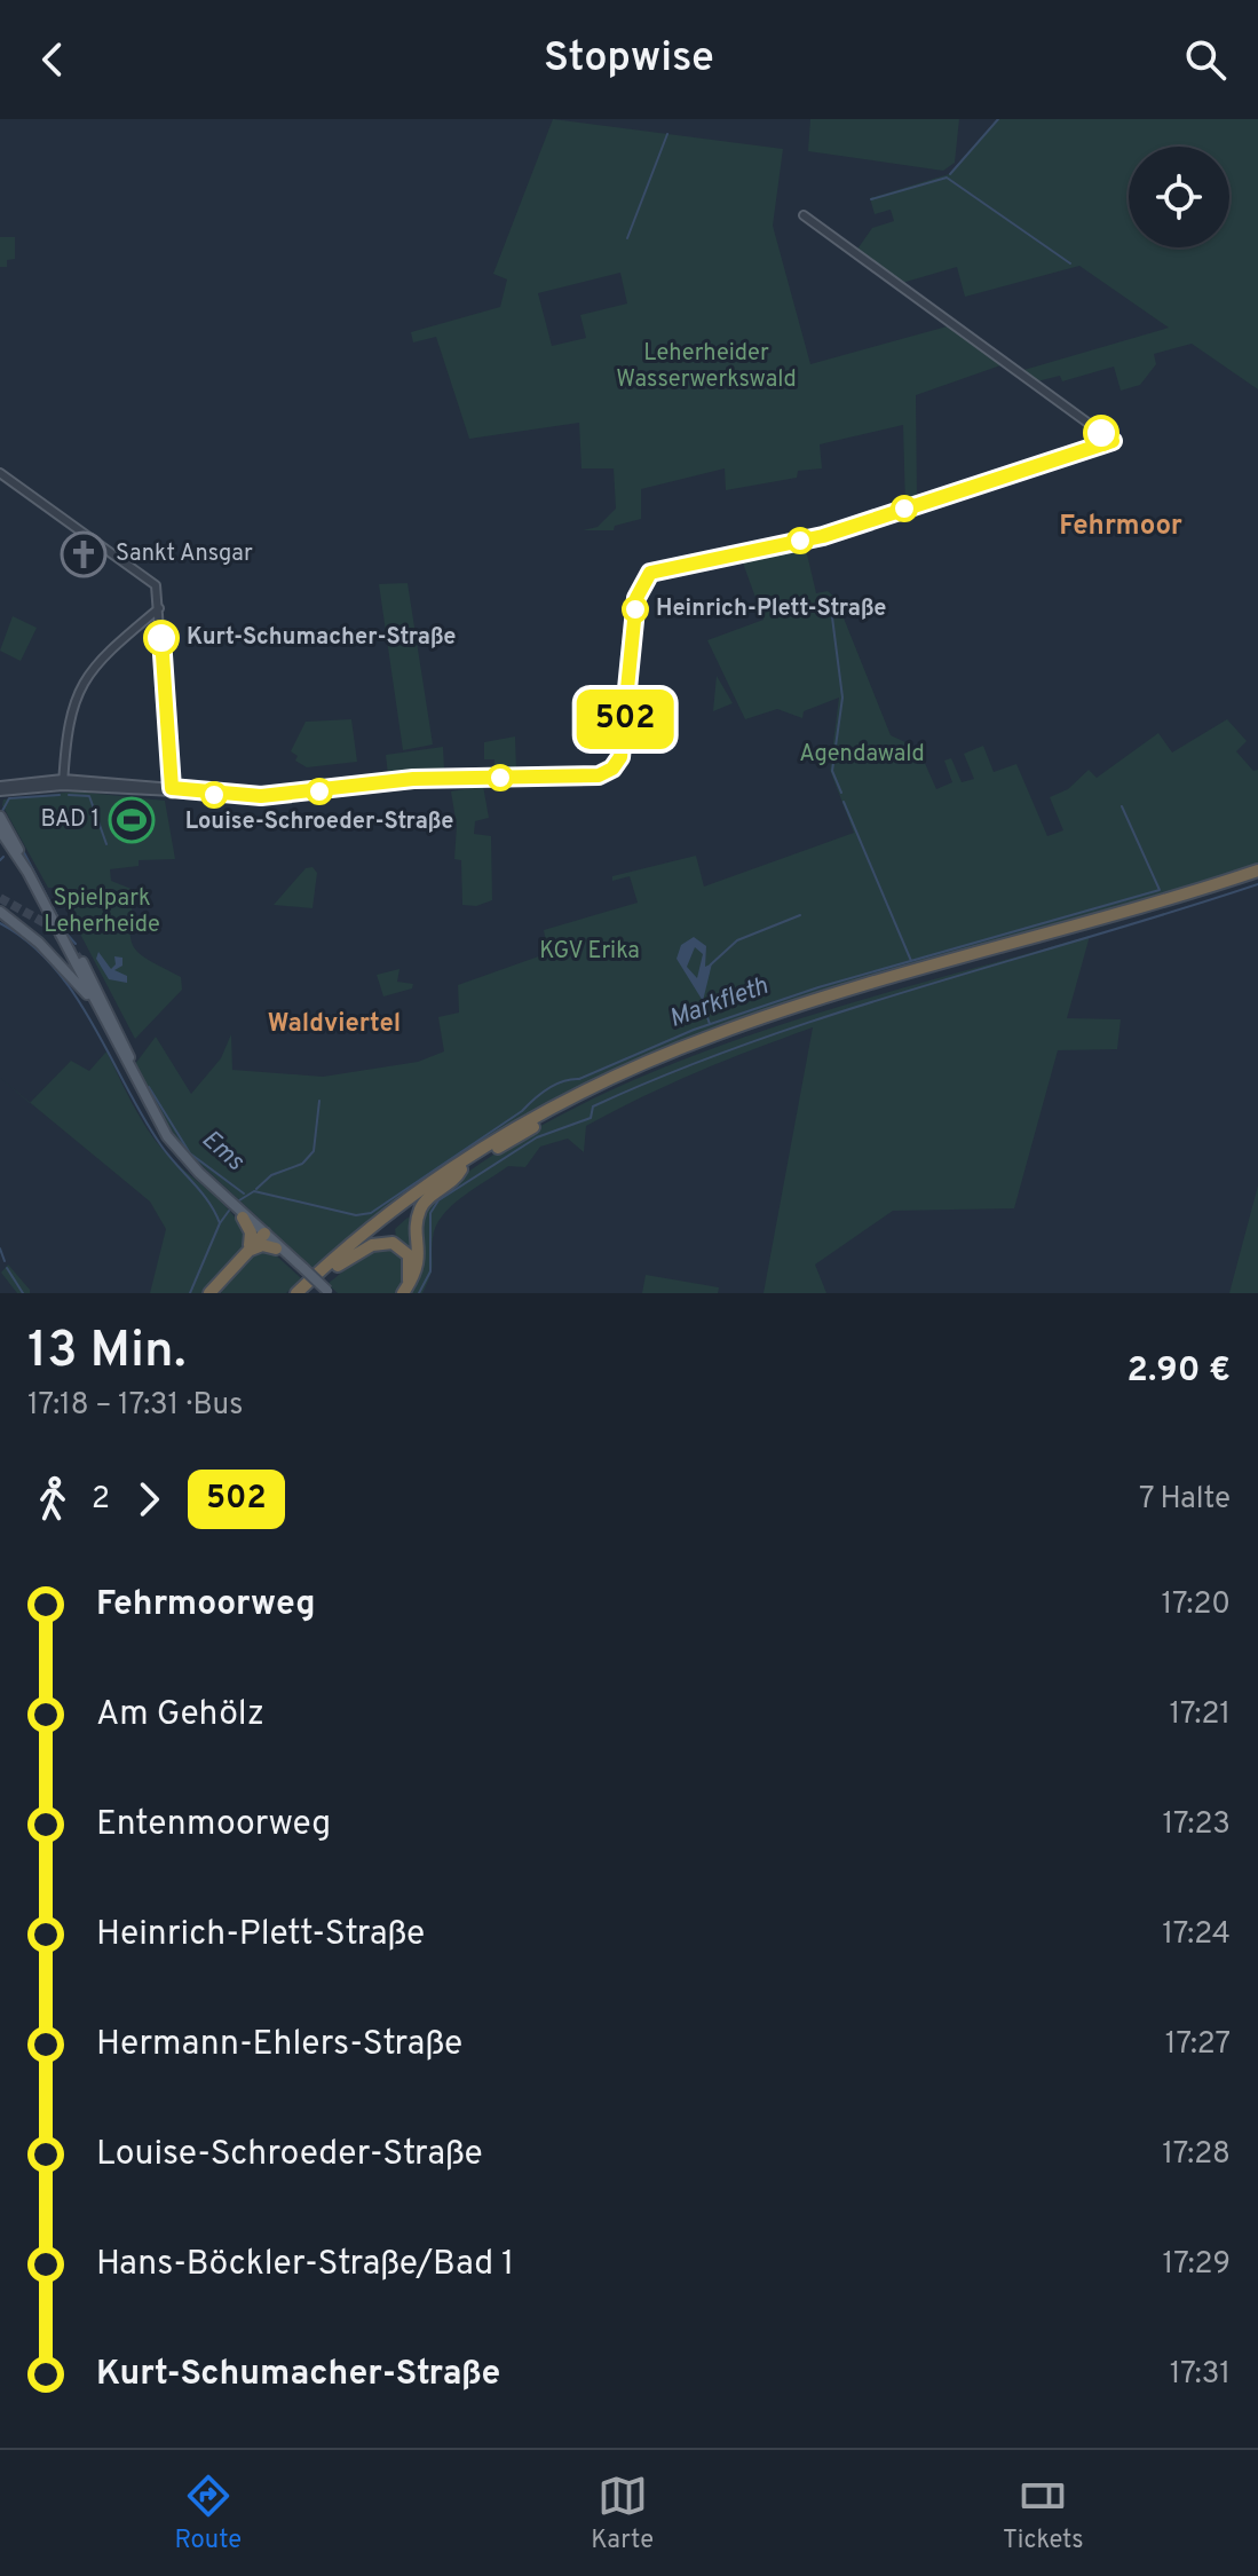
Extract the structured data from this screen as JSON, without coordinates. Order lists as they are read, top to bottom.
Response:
{
  "districts": ["Fehrmoor", "Waldviertel"],
  "water": ["Markfleth", "Ems"],
  "parks": [
    "Leherheider Wasserwerkswald",
    "Agendawald",
    "Spielpark Leherheide",
    "KGV Erika"
  ],
  "places": {
    "church": ["Sankt Ansgar"],
    "other": ["Heinrich-Plett-Straße", "Kurt-Schumacher-Straße", "Louise-Schroeder-Straße"],
    "sports": ["BAD 1"]
  },
  "lines": ["bus line 502"],
  "page": {
    "header": "Stopwise",
    "on_map": "502",
    "heading": ["13 Min.", "17:18 – 17:31 · Bus", "2.90 €"],
    "legs": ["2", "502", "7 Halte"],
    "list": [
      {
        "name": "Fehrmoorweg",
        "value": "17:20"
      },
      {
        "name": "Am Gehölz",
        "value": "17:21"
      },
      {
        "name": "Entenmoorweg",
        "value": "17:23"
      },
      {
        "name": "Heinrich-Plett-Straße",
        "value": "17:24"
      },
      {
        "name": "Hermann-Ehlers-Straße",
        "value": "17:27"
      },
      {
        "name": "Louise-Schroeder-Straße",
        "value": "17:28"
      },
      {
        "name": "Hans-Böckler-Straße/Bad 1",
        "value": "17:29"
      },
      {
        "name": "Kurt-Schumacher-Straße",
        "value": "17:31"
      }
    ],
    "tabs": ["Route", "Karte", "Tickets"]
  }
}
